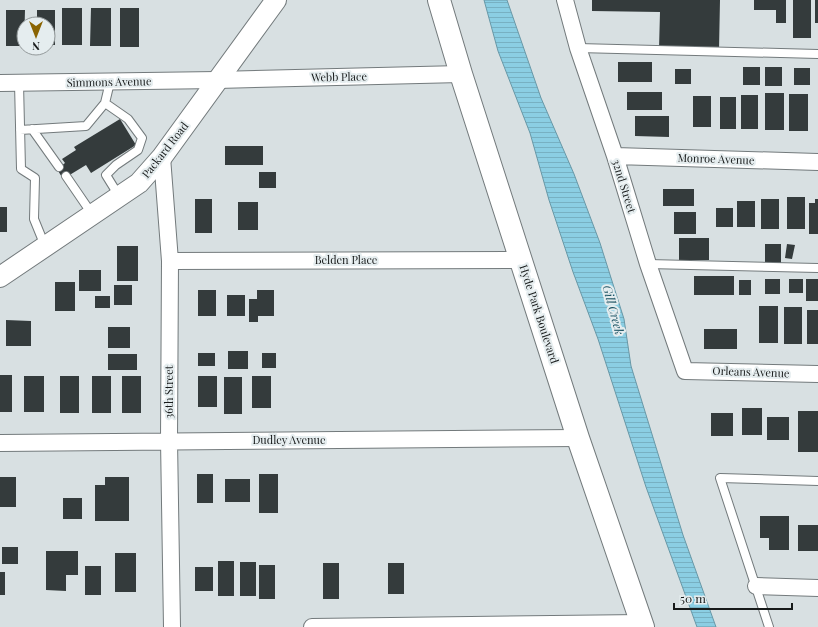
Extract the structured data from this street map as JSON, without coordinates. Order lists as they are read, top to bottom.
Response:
{
  "streets": {
    "main road": ["Hyde Park Boulevard"],
    "street": [
      "Webb Place",
      "Simmons Avenue",
      "Packard Road",
      "Monroe Avenue",
      "32nd Street",
      "Belden Place",
      "Orleans Avenue",
      "36th Street",
      "Dudley Avenue"
    ]
  },
  "crossings": [
    ["Webb Place", "Simmons Avenue"],
    ["Webb Place", "Packard Road"],
    ["Webb Place", "Hyde Park Boulevard"],
    ["Simmons Avenue", "Packard Road"],
    ["Packard Road", "36th Street"],
    ["Monroe Avenue", "32nd Street"],
    ["32nd Street", "Orleans Avenue"],
    ["Belden Place", "Hyde Park Boulevard"],
    ["Belden Place", "36th Street"],
    ["Hyde Park Boulevard", "Dudley Avenue"],
    ["36th Street", "Dudley Avenue"]
  ],
  "water": ["Gill Creek"],
  "scale_bar": "50 m",
  "north": "bottom"
}
